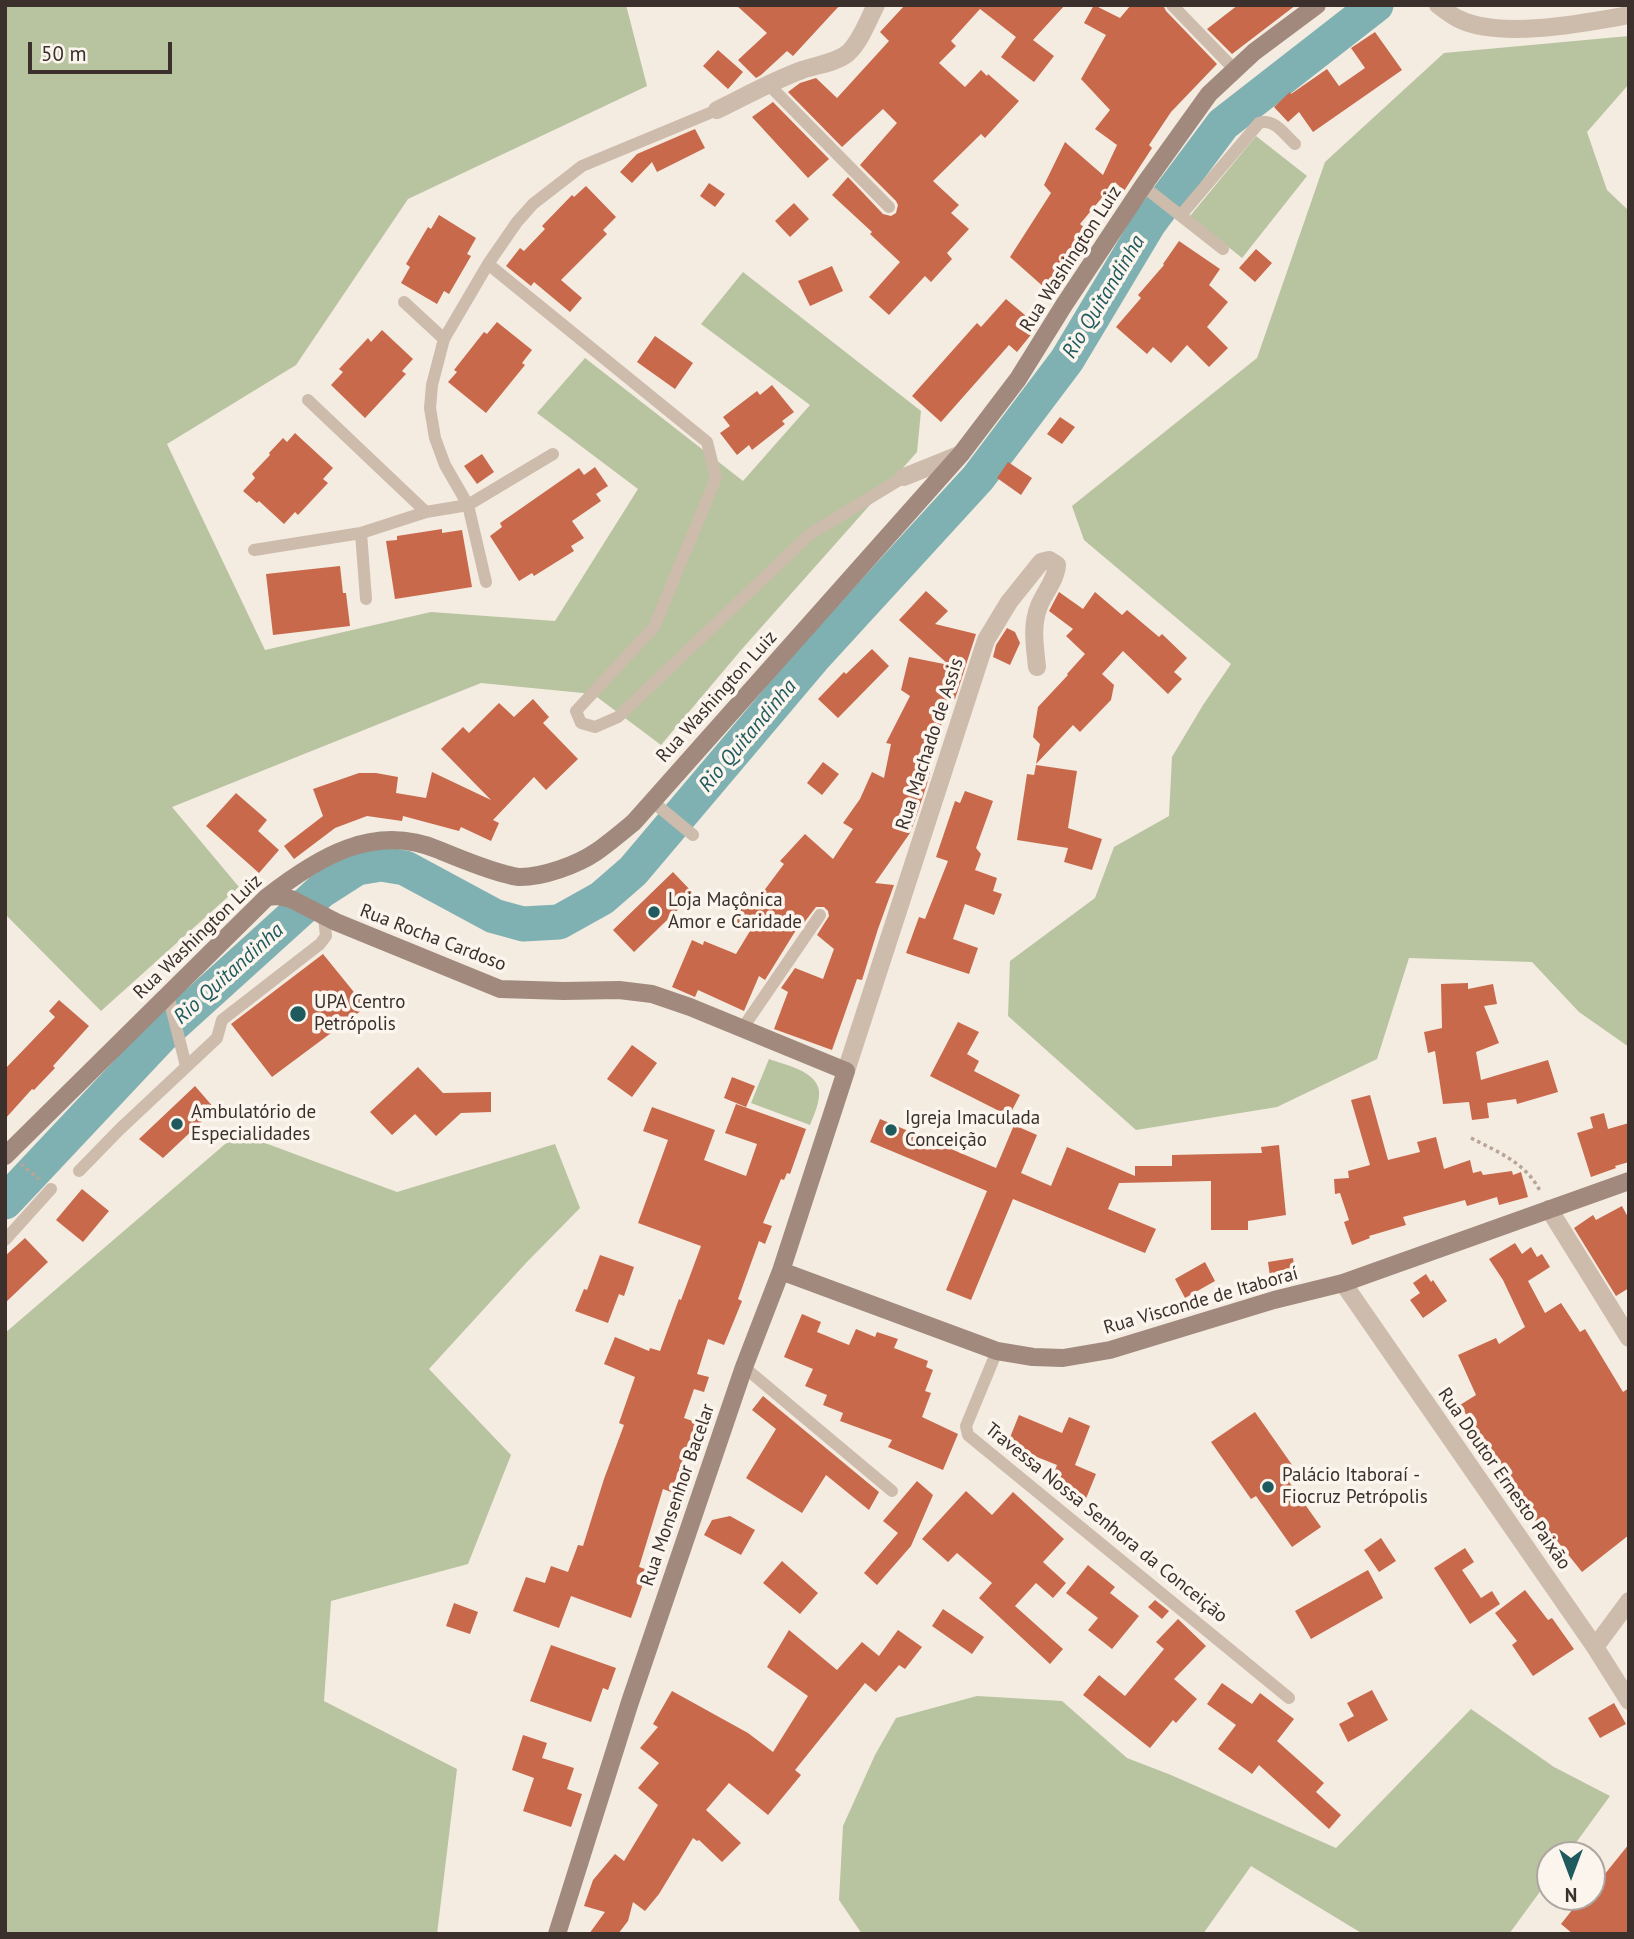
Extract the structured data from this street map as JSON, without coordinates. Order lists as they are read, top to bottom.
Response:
{
  "streets": {
    "main road": [
      "Rua Washington Luiz",
      "Rua Rocha Cardoso",
      "Rua Visconde de Itaboraí",
      "Rua Monsenhor Bacelar"
    ],
    "street": ["Rua Machado de Assis", "Rua Doutor Ernesto Paixão"],
    "lane": ["Travessa Nossa Senhora da Conceição"]
  },
  "crossings": [
    ["Rua Washington Luiz", "Rua Rocha Cardoso"],
    ["Rua Machado de Assis", "Rua Rocha Cardoso"],
    ["Rua Machado de Assis", "Rua Monsenhor Bacelar"],
    ["Rua Rocha Cardoso", "Rua Monsenhor Bacelar"],
    ["Rua Visconde de Itaboraí", "Rua Doutor Ernesto Paixão"],
    ["Rua Visconde de Itaboraí", "Rua Monsenhor Bacelar"],
    ["Rua Visconde de Itaboraí", "Travessa Nossa Senhora da Conceição"]
  ],
  "water": ["Rio Quitandinha"],
  "places": [
    "Loja Maçônica Amor e Caridade",
    "UPA Centro Petrópolis",
    "Ambulatório de Especialidades",
    "Igreja Imaculada Conceição",
    "Palácio Itaboraí - Fiocruz Petrópolis"
  ],
  "scale_bar": "50 m",
  "north": "bottom"
}
